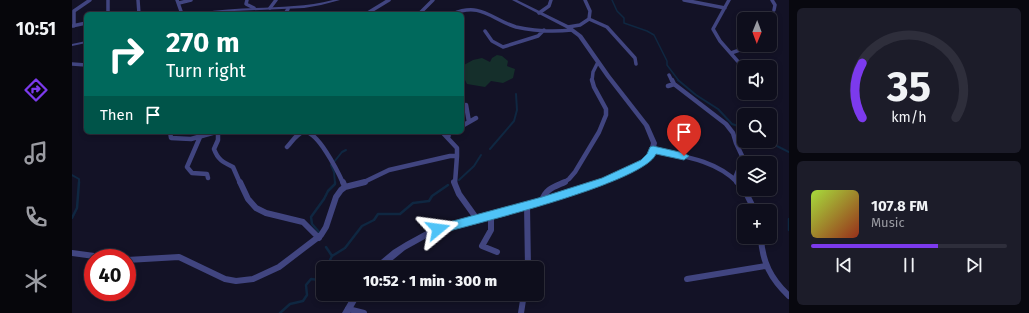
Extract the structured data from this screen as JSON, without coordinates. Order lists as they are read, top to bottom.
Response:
{
  "north": "bottom",
  "page": {
    "tabs": "10:51",
    "map_buttons": "+",
    "turn": ["270 m", "Turn right"],
    "then": "Then",
    "song": ["107.8 FM", "Music"],
    "limit": "40",
    "trip": "10:52 · 1 min · 300 m",
    "gauge": ["35", "km/h"]
  }
}
